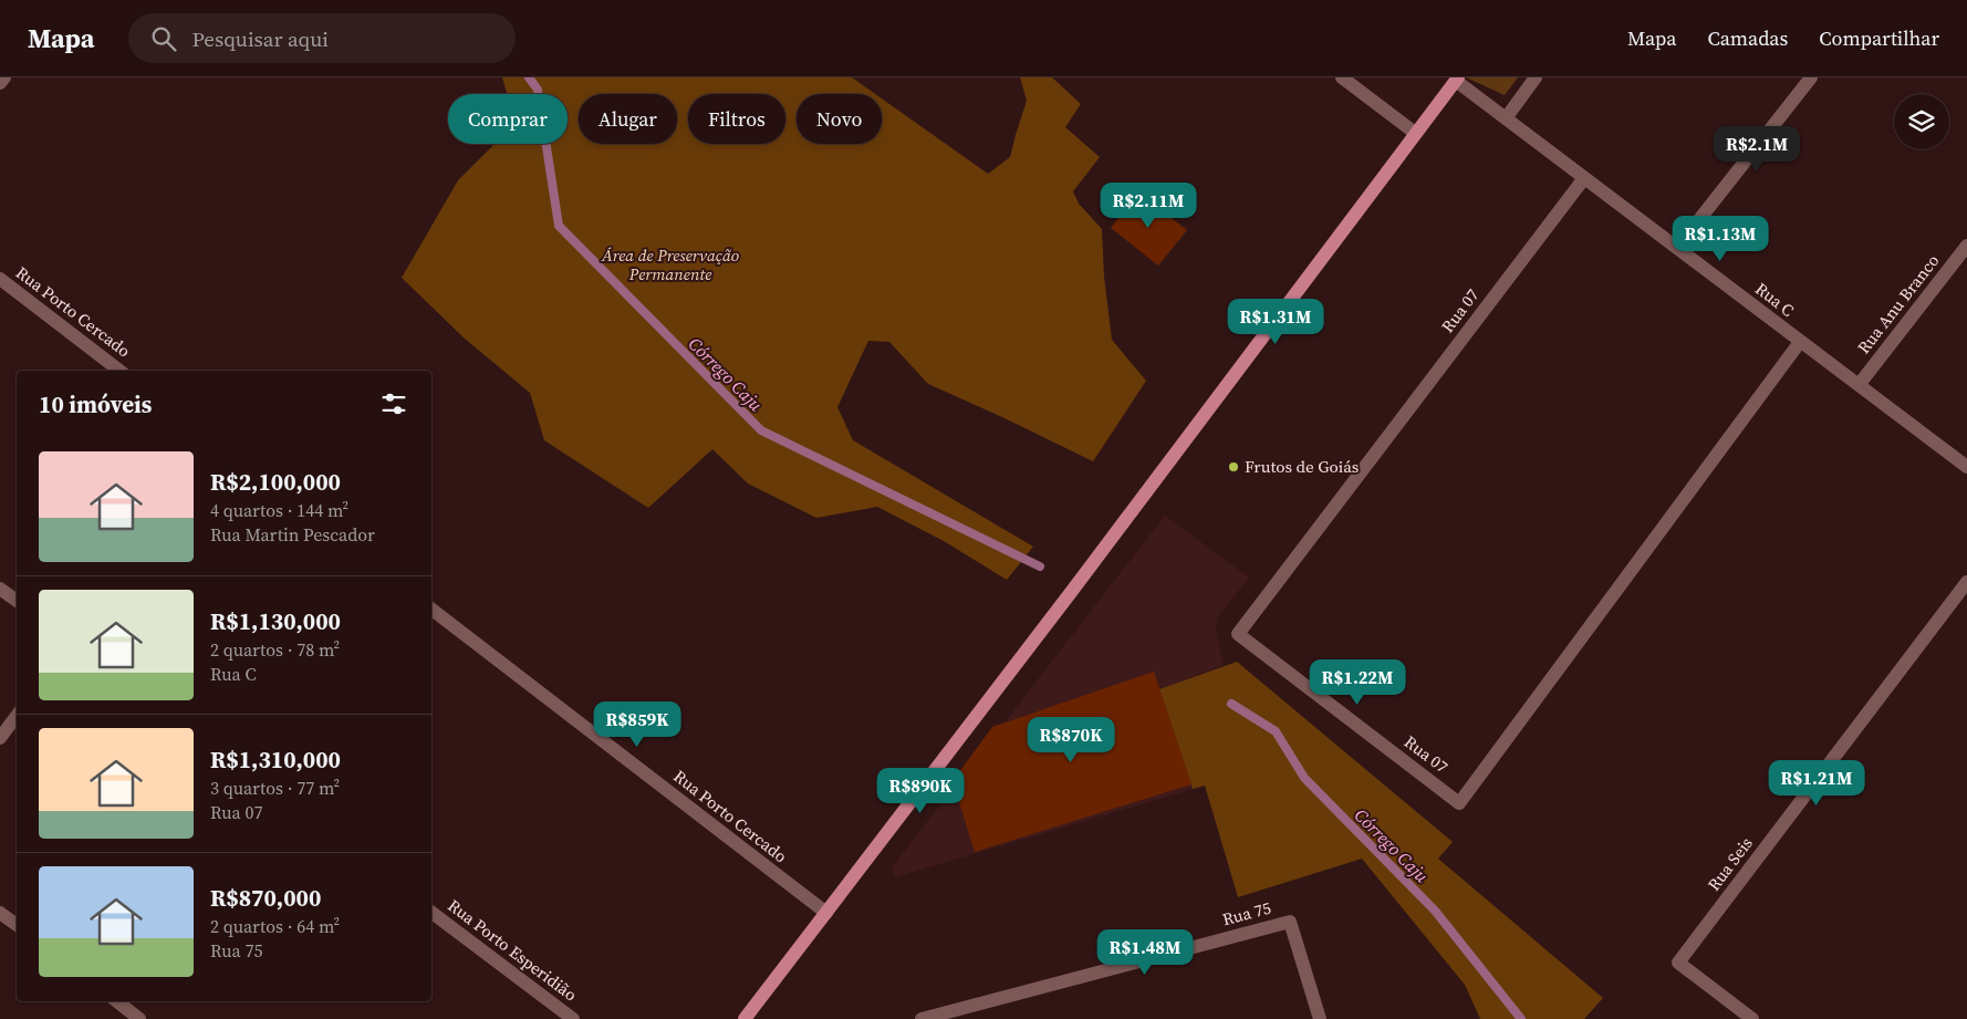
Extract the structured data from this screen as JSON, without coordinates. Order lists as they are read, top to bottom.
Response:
{
  "streets": {
    "street": [
      "Rua C",
      "Rua Anu Branco",
      "Rua 07",
      "Rua Porto Cercado",
      "Rua Seis",
      "Rua 75",
      "Rua Porto Esperidião"
    ]
  },
  "crossings": [
    ["Rua C", "Rua Anu Branco"],
    ["Rua C", "Rua 07"]
  ],
  "water": ["Córrego Caju"],
  "parks": ["Área de Preservação Permanente"],
  "places": ["Frutos de Goiás"],
  "page": {
    "header": "Mapa",
    "search": "Pesquisar aqui",
    "nav": ["Mapa", "Camadas", "Compartilhar"],
    "chip": [
      "Comprar",
      "Alugar",
      "Filtros",
      "Novo"
    ],
    "price": [
      "R$2.1M",
      "R$2.11M",
      "R$1.13M",
      "R$1.31M",
      "R$1.22M",
      "R$859K",
      "R$870K",
      "R$1.21M",
      "R$890K",
      "R$1.48M"
    ],
    "heading": "10 imóveis",
    "list": [
      {
        "name": "R$2,100,000",
        "note": "4 quartos · 144 m² · Rua Martin Pescador"
      },
      {
        "name": "R$1,130,000",
        "note": "2 quartos · 78 m² · Rua C"
      },
      {
        "name": "R$1,310,000",
        "note": "3 quartos · 77 m² · Rua 07"
      },
      {
        "name": "R$870,000",
        "note": "2 quartos · 64 m² · Rua 75"
      }
    ]
  }
}
